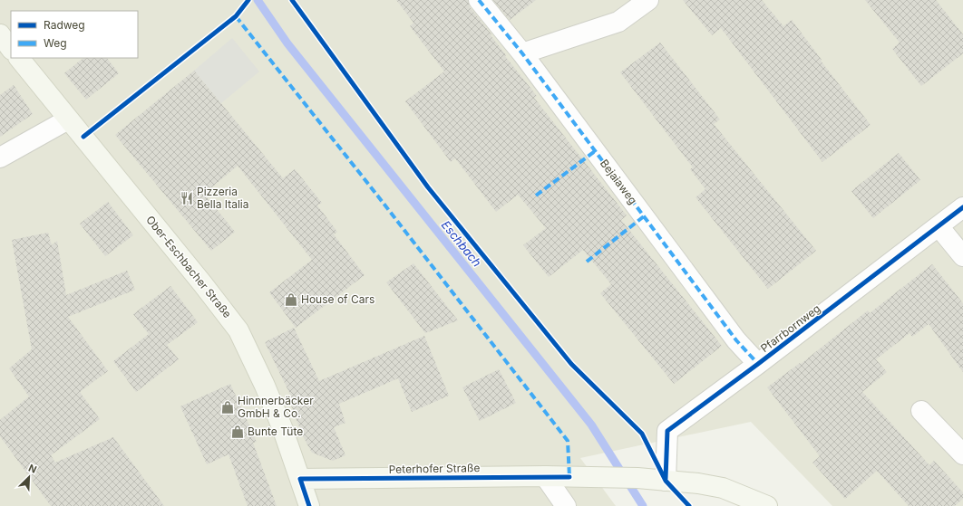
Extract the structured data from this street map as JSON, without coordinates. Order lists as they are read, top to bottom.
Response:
{
  "streets": {
    "street": [
      "Bejaiaweg",
      "Ober-Eschbacher Straße",
      "Pfarrbornweg",
      "Peterhofer Straße"
    ]
  },
  "crossings": [
    ["Bejaiaweg", "Pfarrbornweg"],
    ["Ober-Eschbacher Straße", "Peterhofer Straße"],
    ["Pfarrbornweg", "Peterhofer Straße"]
  ],
  "water": ["Eschbach"],
  "places": {
    "restaurant": ["Pizzeria Bella Italia"],
    "shop": ["House of Cars", "Hinnnerbäcker GmbH & Co.", "Bunte Tüte"]
  },
  "legend": ["Radweg", "Weg"],
  "north": "top right"
}
